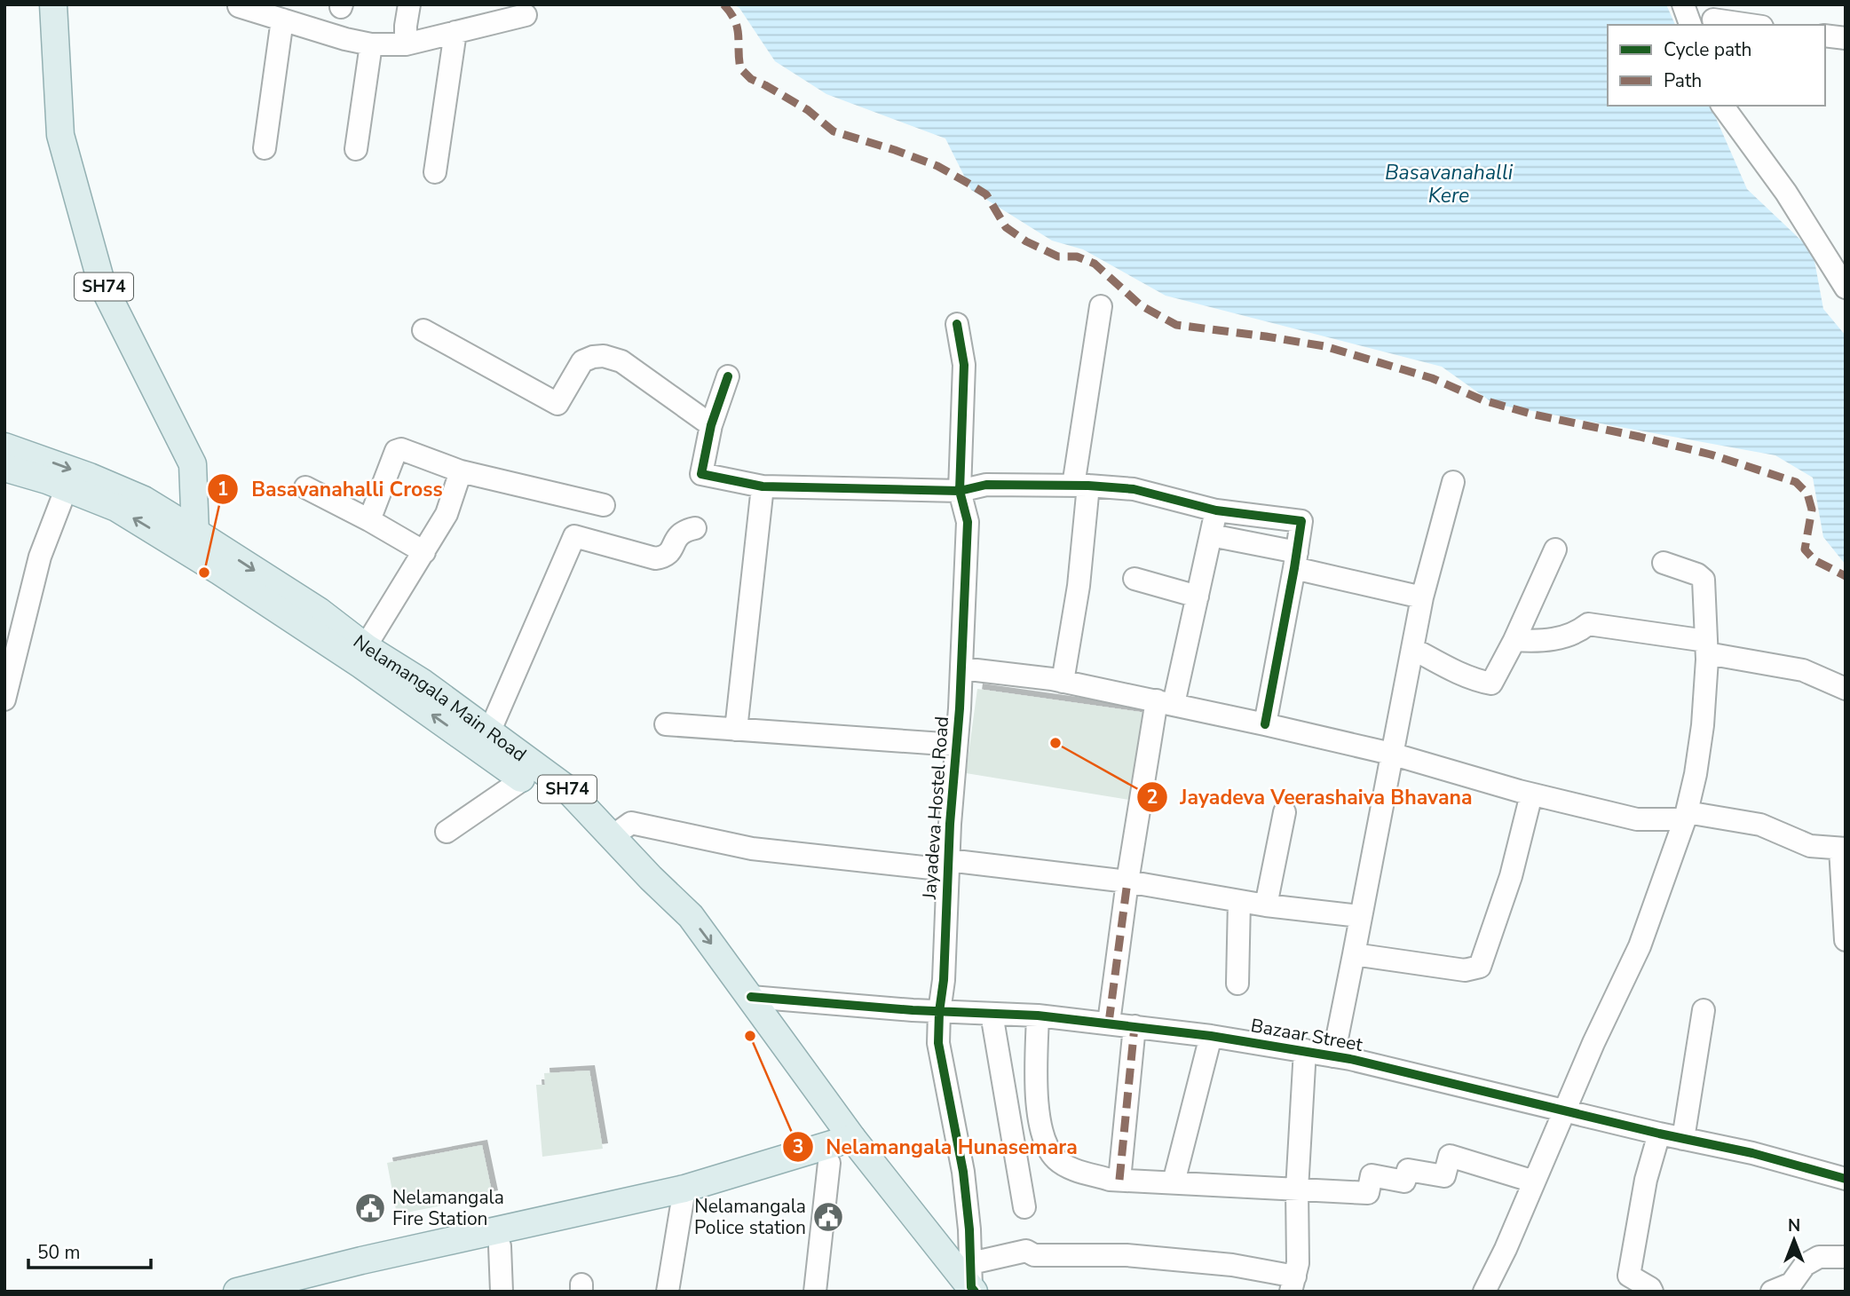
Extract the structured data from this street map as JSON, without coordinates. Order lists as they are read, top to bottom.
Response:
{
  "streets": {
    "main road": ["SH74", "Nelamangala Main Road"],
    "street": ["Jayadeva Hostel Road", "Bazaar Street"]
  },
  "crossings": [
    ["SH74", "Nelamangala Main Road"],
    ["Nelamangala Main Road", "Jayadeva Hostel Road"],
    ["Nelamangala Main Road", "Bazaar Street"],
    ["Jayadeva Hostel Road", "Bazaar Street"]
  ],
  "water": ["Basavanahalli Kere"],
  "places": {
    "other": ["Basavanahalli Cross", "Jayadeva Veerashaiva Bhavana", "Nelamangala Hunasemara"],
    "public building": ["Nelamangala Fire Station", "Nelamangala Police station"]
  },
  "legend": ["Cycle path", "Path"],
  "scale_bar": "50 m",
  "north": "top"
}
